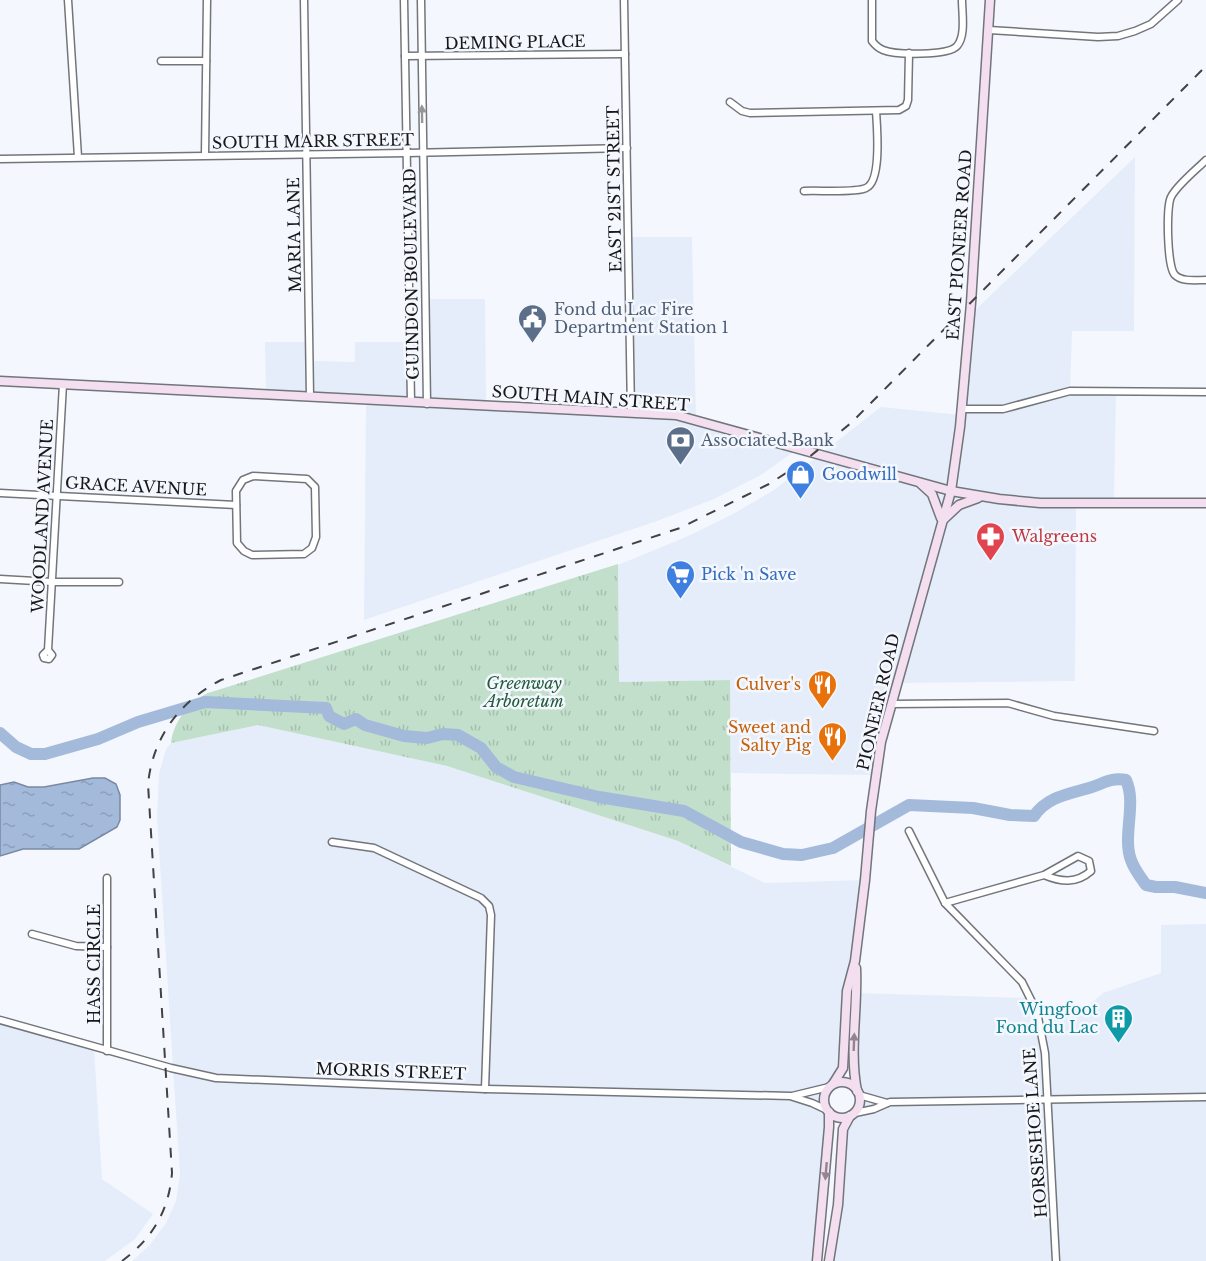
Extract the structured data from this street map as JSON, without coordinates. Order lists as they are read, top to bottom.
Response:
{
  "streets": {
    "main road": ["EAST PIONEER ROAD", "SOUTH MAIN STREET", "PIONEER ROAD"],
    "street": [
      "DEMING PLACE",
      "SOUTH MARR STREET",
      "EAST 21ST STREET",
      "MARIA LANE",
      "GUINDON BOULEVARD",
      "GRACE AVENUE",
      "WOODLAND AVENUE",
      "HASS CIRCLE",
      "MORRIS STREET",
      "HORSESHOE LANE"
    ]
  },
  "crossings": [
    ["DEMING PLACE", "EAST 21ST STREET"],
    ["DEMING PLACE", "GUINDON BOULEVARD"],
    ["SOUTH MARR STREET", "EAST 21ST STREET"],
    ["SOUTH MARR STREET", "MARIA LANE"],
    ["SOUTH MARR STREET", "GUINDON BOULEVARD"],
    ["EAST 21ST STREET", "SOUTH MAIN STREET"],
    ["MARIA LANE", "SOUTH MAIN STREET"],
    ["EAST PIONEER ROAD", "SOUTH MAIN STREET"],
    ["EAST PIONEER ROAD", "PIONEER ROAD"],
    ["GUINDON BOULEVARD", "SOUTH MAIN STREET"],
    ["SOUTH MAIN STREET", "WOODLAND AVENUE"],
    ["SOUTH MAIN STREET", "PIONEER ROAD"],
    ["GRACE AVENUE", "WOODLAND AVENUE"],
    ["PIONEER ROAD", "MORRIS STREET"],
    ["HASS CIRCLE", "MORRIS STREET"]
  ],
  "parks": ["Greenway Arboretum"],
  "places": {
    "public building": ["Fond du Lac Fire Department Station 1"],
    "bank": ["Associated Bank"],
    "shop": ["Goodwill"],
    "pharmacy": ["Walgreens"],
    "supermarket": ["Pick 'n Save"],
    "restaurant": ["Culver's", "Sweet and Salty Pig"],
    "building": ["Wingfoot Fond du Lac"]
  }
}
